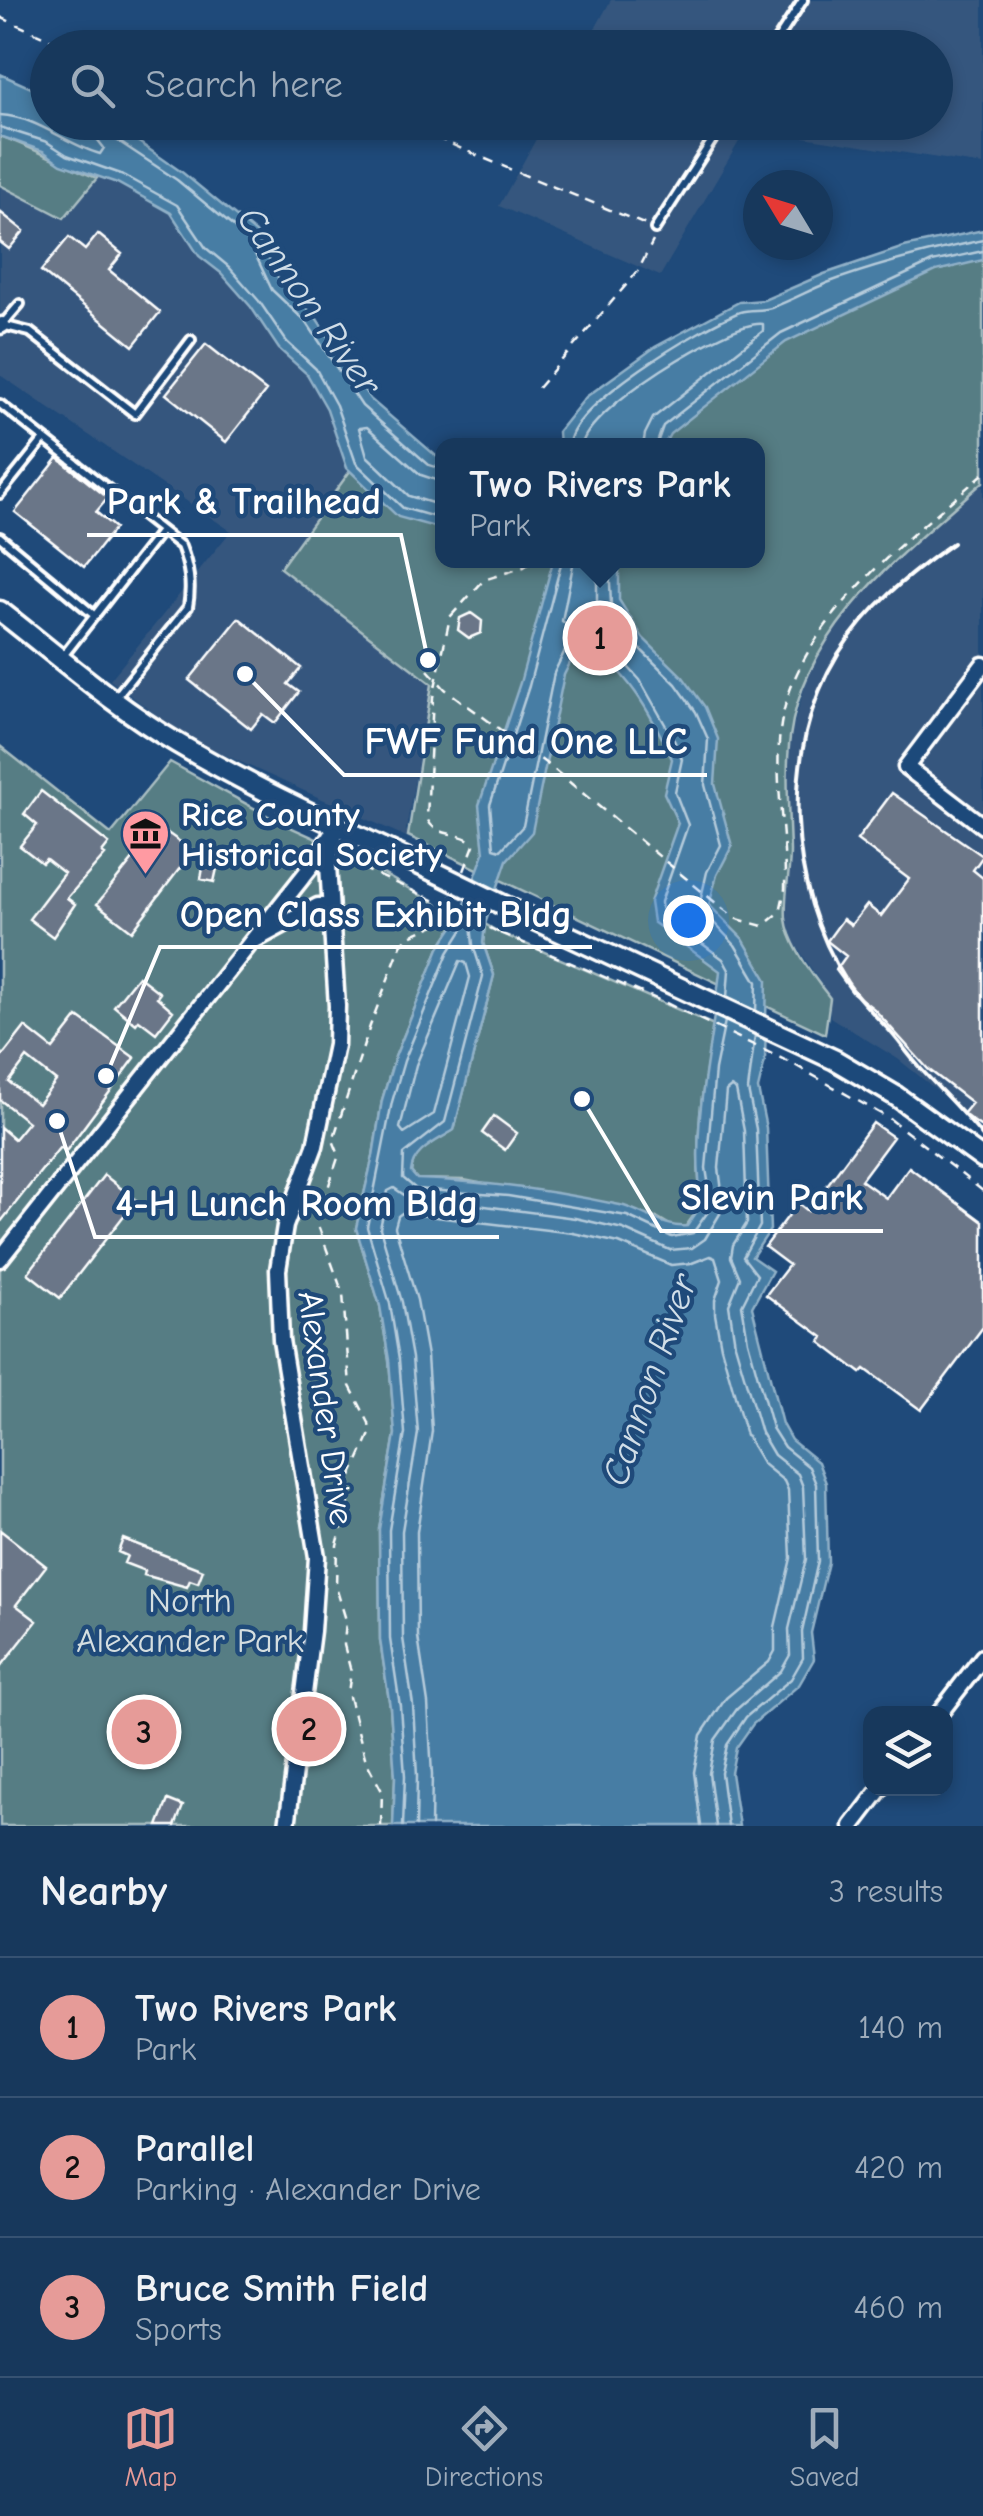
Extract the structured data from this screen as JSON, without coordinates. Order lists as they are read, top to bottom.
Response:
{
  "streets": {
    "street": ["Alexander Drive"]
  },
  "water": ["Cannon River"],
  "parks": ["North Alexander Park"],
  "places": {
    "other": [
      "Park & Trailhead",
      "FWF Fund One LLC",
      "Open Class Exhibit Bldg",
      "Slevin Park",
      "4-H Lunch Room Bldg"
    ],
    "museum": ["Rice County Historical Society"]
  },
  "north": "top left",
  "page": {
    "search": "Search here",
    "popup": ["Two Rivers Park", "Park"],
    "pins": ["1", "2", "3"],
    "heading": ["Nearby", "3 results"],
    "list": [
      {
        "mark": "1",
        "name": "Two Rivers Park",
        "note": "Park",
        "value": "140 m"
      },
      {
        "mark": "2",
        "name": "Parallel",
        "note": "Parking · Alexander Drive",
        "value": "420 m"
      },
      {
        "mark": "3",
        "name": "Bruce Smith Field",
        "note": "Sports",
        "value": "460 m"
      }
    ],
    "nav": ["Map", "Directions", "Saved"]
  }
}
